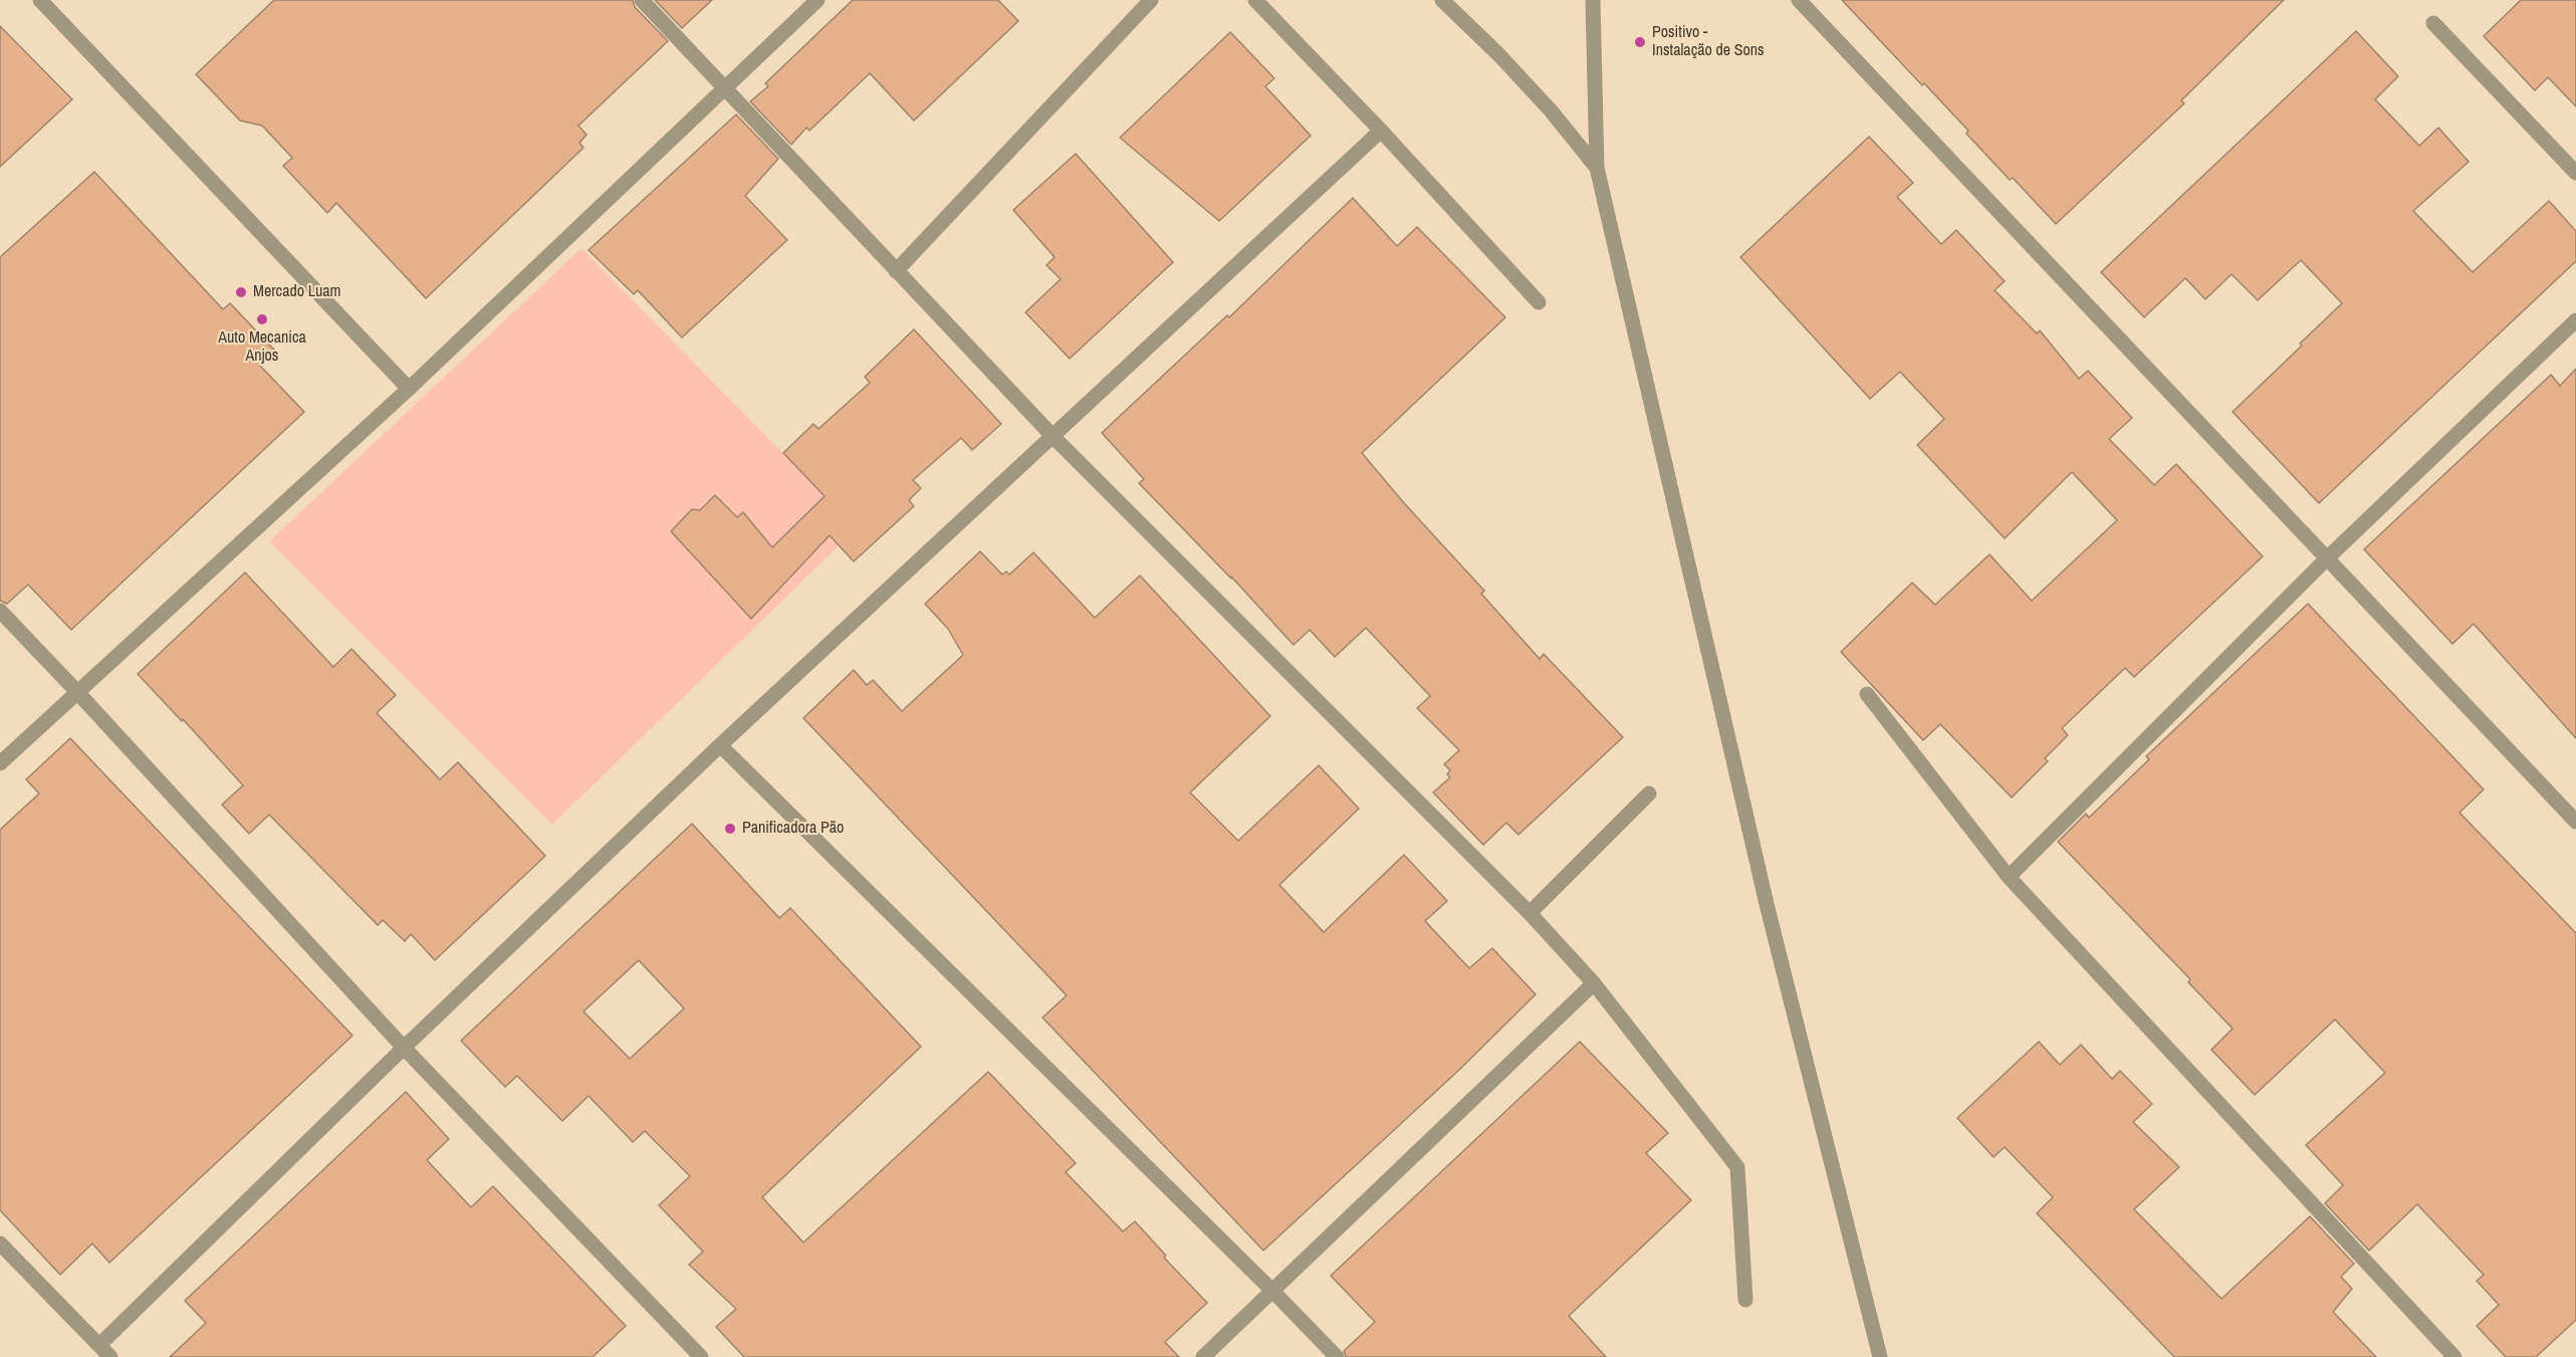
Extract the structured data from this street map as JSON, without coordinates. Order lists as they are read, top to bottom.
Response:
{
  "places": [
    "Positivo - Instalação de Sons",
    "Mercado Luam",
    "Auto Mecanica Anjos",
    "Panificadora Pão"
  ]
}
